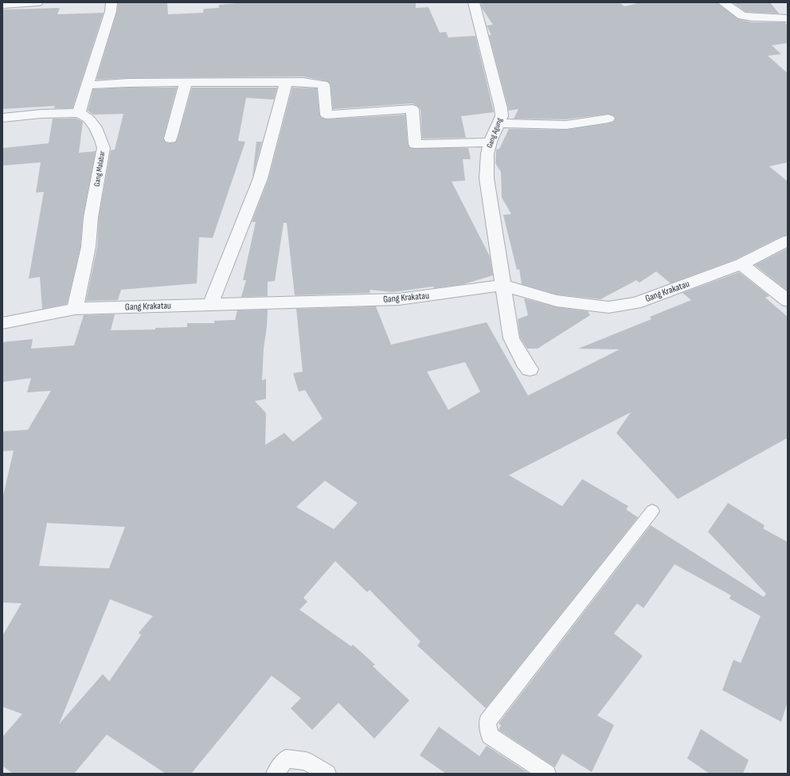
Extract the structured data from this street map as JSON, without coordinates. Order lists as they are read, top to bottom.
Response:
{
  "streets": {
    "street": ["Gang Agung", "Gang Malabar", "Gang Krakatau"]
  },
  "crossings": [
    ["Gang Agung", "Gang Krakatau"],
    ["Gang Malabar", "Gang Krakatau"]
  ]
}
